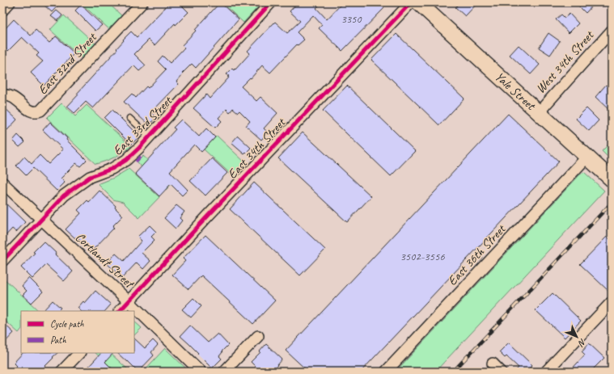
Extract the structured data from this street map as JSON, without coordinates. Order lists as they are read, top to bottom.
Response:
{
  "streets": {
    "main road": ["Yale Street"],
    "street": [
      "West 34th Street",
      "East 32nd Street",
      "East 33rd Street",
      "East 34th Street",
      "East 36th Street",
      "Cortlandt Street"
    ]
  },
  "crossings": [
    ["West 34th Street", "Yale Street"],
    ["Yale Street", "East 36th Street"],
    ["East 33rd Street", "Cortlandt Street"],
    ["East 34th Street", "Cortlandt Street"]
  ],
  "house_numbers": ["3350", "3502-3556"],
  "legend": ["Cycle path", "Path"],
  "north": "bottom right"
}
